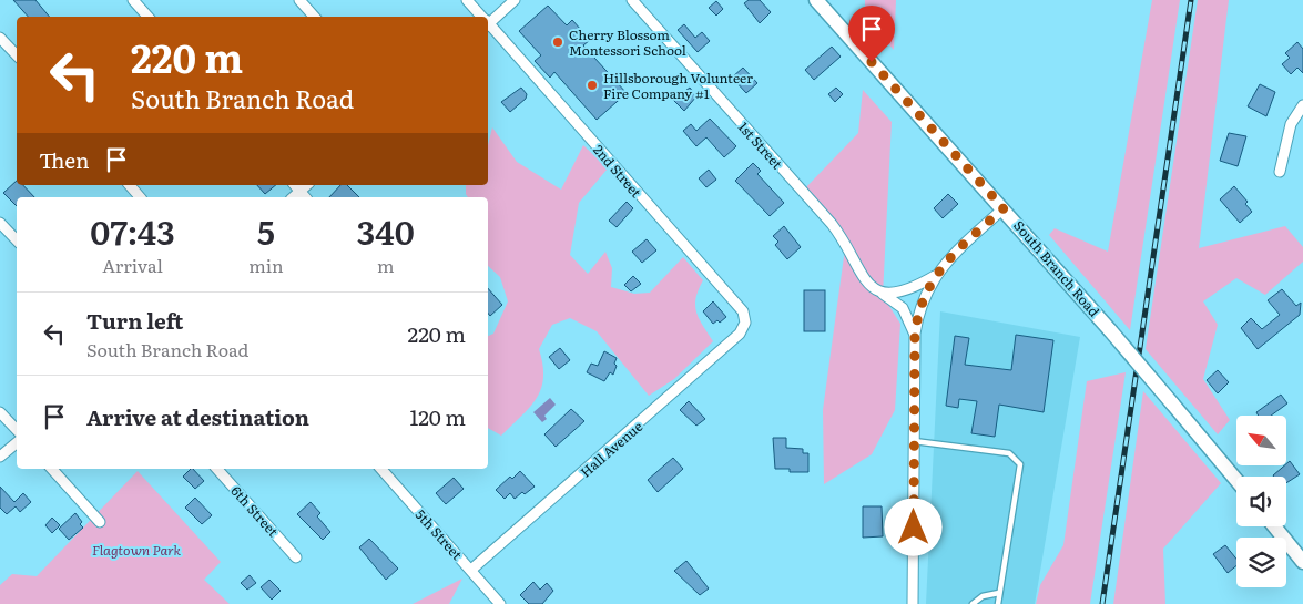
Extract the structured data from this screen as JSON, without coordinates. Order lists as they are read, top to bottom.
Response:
{
  "streets": {
    "street": [
      "1st Street",
      "2nd Street",
      "South Branch Road",
      "Hall Avenue",
      "6th Street",
      "5th Street"
    ]
  },
  "crossings": [
    ["2nd Street", "Hall Avenue"],
    ["Hall Avenue", "5th Street"]
  ],
  "parks": ["Flagtown Park"],
  "places": ["Cherry Blossom Montessori School", "Hillsborough Volunteer Fire Company #1"],
  "north": "top left",
  "page": {
    "turn": ["220 m", "South Branch Road"],
    "then": "Then",
    "eta": [
      "07:43",
      "Arrival",
      "5",
      "min",
      "340",
      "m"
    ],
    "list": [
      {
        "name": "Turn left",
        "note": "South Branch Road",
        "value": "220 m"
      },
      {
        "name": "Arrive at destination",
        "value": "120 m"
      }
    ]
  }
}
